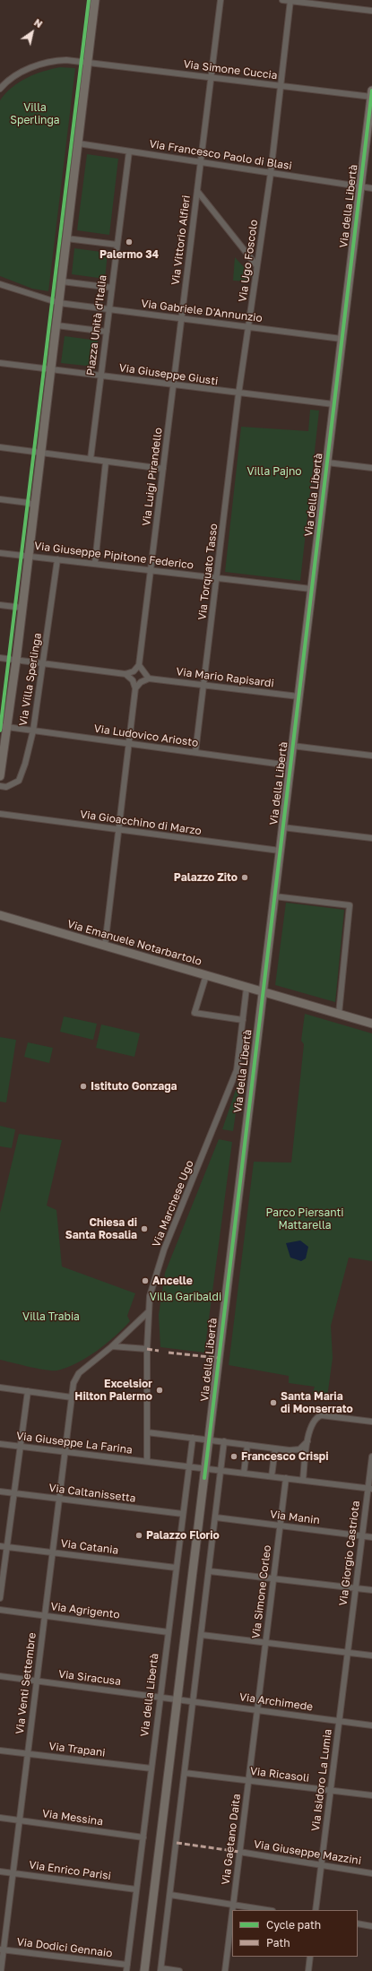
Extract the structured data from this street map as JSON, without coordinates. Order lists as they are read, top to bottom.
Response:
{
  "streets": {
    "street": [
      "Via Simone Cuccia",
      "Via Francesco Paolo di Blasi",
      "Via della Libertà",
      "Via Vittorio Alfieri",
      "Via Ugo Foscolo",
      "Via Gabriele D'Annunzio",
      "Piazza Unità d'Italia",
      "Via Giuseppe Giusti",
      "Via Luigi Pirandello",
      "Via Giuseppe Pipitone Federico",
      "Via Torquato Tasso",
      "Via Mario Rapisardi",
      "Via Villa Sperlinga",
      "Via Ludovico Ariosto",
      "Via Gioacchino di Marzo",
      "Via Emanuele Notarbartolo",
      "Via Marchese Ugo",
      "Via Giuseppe La Farina",
      "Via Caltanissetta",
      "Via Manin",
      "Via Catania",
      "Via Giorgio Castriota",
      "Via Simone Corleo",
      "Via Agrigento",
      "Via Siracusa",
      "Via Venti Settembre",
      "Via Archimede",
      "Via Trapani",
      "Via Ricasoli",
      "Via Isidoro La Lumia",
      "Via Messina",
      "Via Gaetano Daita",
      "Via Giuseppe Mazzini",
      "Via Enrico Parisi",
      "Via Dodici Gennaio"
    ]
  },
  "crossings": [
    ["Via Simone Cuccia", "Via della Libertà"],
    ["Via Simone Cuccia", "Via Vittorio Alfieri"],
    ["Via Simone Cuccia", "Via Ugo Foscolo"],
    ["Via Francesco Paolo di Blasi", "Via della Libertà"],
    ["Via Francesco Paolo di Blasi", "Via Vittorio Alfieri"],
    ["Via Francesco Paolo di Blasi", "Via Ugo Foscolo"],
    ["Via Francesco Paolo di Blasi", "Piazza Unità d'Italia"],
    ["Via della Libertà", "Via Gabriele D'Annunzio"],
    ["Via della Libertà", "Via Giuseppe Giusti"],
    ["Via della Libertà", "Via Giuseppe Pipitone Federico"],
    ["Via della Libertà", "Via Mario Rapisardi"],
    ["Via della Libertà", "Via Ludovico Ariosto"],
    ["Via della Libertà", "Via Gioacchino di Marzo"],
    ["Via della Libertà", "Via Emanuele Notarbartolo"],
    ["Via della Libertà", "Via Giuseppe La Farina"],
    ["Via della Libertà", "Via Caltanissetta"],
    ["Via della Libertà", "Via Catania"],
    ["Via della Libertà", "Via Agrigento"],
    ["Via della Libertà", "Via Siracusa"],
    ["Via della Libertà", "Via Archimede"],
    ["Via della Libertà", "Via Trapani"],
    ["Via della Libertà", "Via Messina"],
    ["Via della Libertà", "Via Enrico Parisi"],
    ["Via della Libertà", "Via Dodici Gennaio"],
    ["Via Vittorio Alfieri", "Via Gabriele D'Annunzio"],
    ["Via Vittorio Alfieri", "Via Giuseppe Giusti"],
    ["Via Vittorio Alfieri", "Via Luigi Pirandello"],
    ["Via Ugo Foscolo", "Via Gabriele D'Annunzio"],
    ["Via Ugo Foscolo", "Via Giuseppe Giusti"],
    ["Via Ugo Foscolo", "Via Torquato Tasso"],
    ["Via Gabriele D'Annunzio", "Piazza Unità d'Italia"],
    ["Piazza Unità d'Italia", "Via Giuseppe Giusti"],
    ["Via Giuseppe Giusti", "Via Luigi Pirandello"],
    ["Via Giuseppe Giusti", "Via Torquato Tasso"],
    ["Via Luigi Pirandello", "Via Giuseppe Pipitone Federico"],
    ["Via Giuseppe Pipitone Federico", "Via Torquato Tasso"],
    ["Via Giuseppe Pipitone Federico", "Via Villa Sperlinga"],
    ["Via Torquato Tasso", "Via Mario Rapisardi"],
    ["Via Torquato Tasso", "Via Ludovico Ariosto"],
    ["Via Villa Sperlinga", "Via Ludovico Ariosto"],
    ["Via Emanuele Notarbartolo", "Via Marchese Ugo"],
    ["Via Marchese Ugo", "Via Giuseppe La Farina"],
    ["Via Marchese Ugo", "Via Venti Settembre"],
    ["Via Giuseppe La Farina", "Via Giorgio Castriota"],
    ["Via Giuseppe La Farina", "Via Simone Corleo"],
    ["Via Giuseppe La Farina", "Via Venti Settembre"],
    ["Via Caltanissetta", "Via Venti Settembre"],
    ["Via Manin", "Via Giorgio Castriota"],
    ["Via Manin", "Via Simone Corleo"],
    ["Via Catania", "Via Venti Settembre"],
    ["Via Giorgio Castriota", "Via Isidoro La Lumia"],
    ["Via Simone Corleo", "Via Archimede"],
    ["Via Simone Corleo", "Via Gaetano Daita"],
    ["Via Agrigento", "Via Venti Settembre"],
    ["Via Siracusa", "Via Venti Settembre"],
    ["Via Siracusa", "Via Archimede"],
    ["Via Venti Settembre", "Via Trapani"],
    ["Via Venti Settembre", "Via Messina"],
    ["Via Venti Settembre", "Via Enrico Parisi"],
    ["Via Venti Settembre", "Via Dodici Gennaio"],
    ["Via Archimede", "Via Isidoro La Lumia"],
    ["Via Archimede", "Via Gaetano Daita"],
    ["Via Ricasoli", "Via Isidoro La Lumia"],
    ["Via Ricasoli", "Via Gaetano Daita"],
    ["Via Isidoro La Lumia", "Via Giuseppe Mazzini"],
    ["Via Gaetano Daita", "Via Giuseppe Mazzini"]
  ],
  "parks": [
    "Villa Sperlinga",
    "Villa Pajno",
    "Parco Piersanti Mattarella",
    "Villa Garibaldi",
    "Villa Trabia"
  ],
  "places": [
    "Palermo 34",
    "Palazzo Zito",
    "Istituto Gonzaga",
    "Chiesa di Santa Rosalia",
    "Ancelle",
    "Excelsior Hilton Palermo",
    "Santa Maria di Monserrato",
    "Francesco Crispi",
    "Palazzo Florio"
  ],
  "legend": ["Cycle path", "Path"],
  "north": "top right"
}
